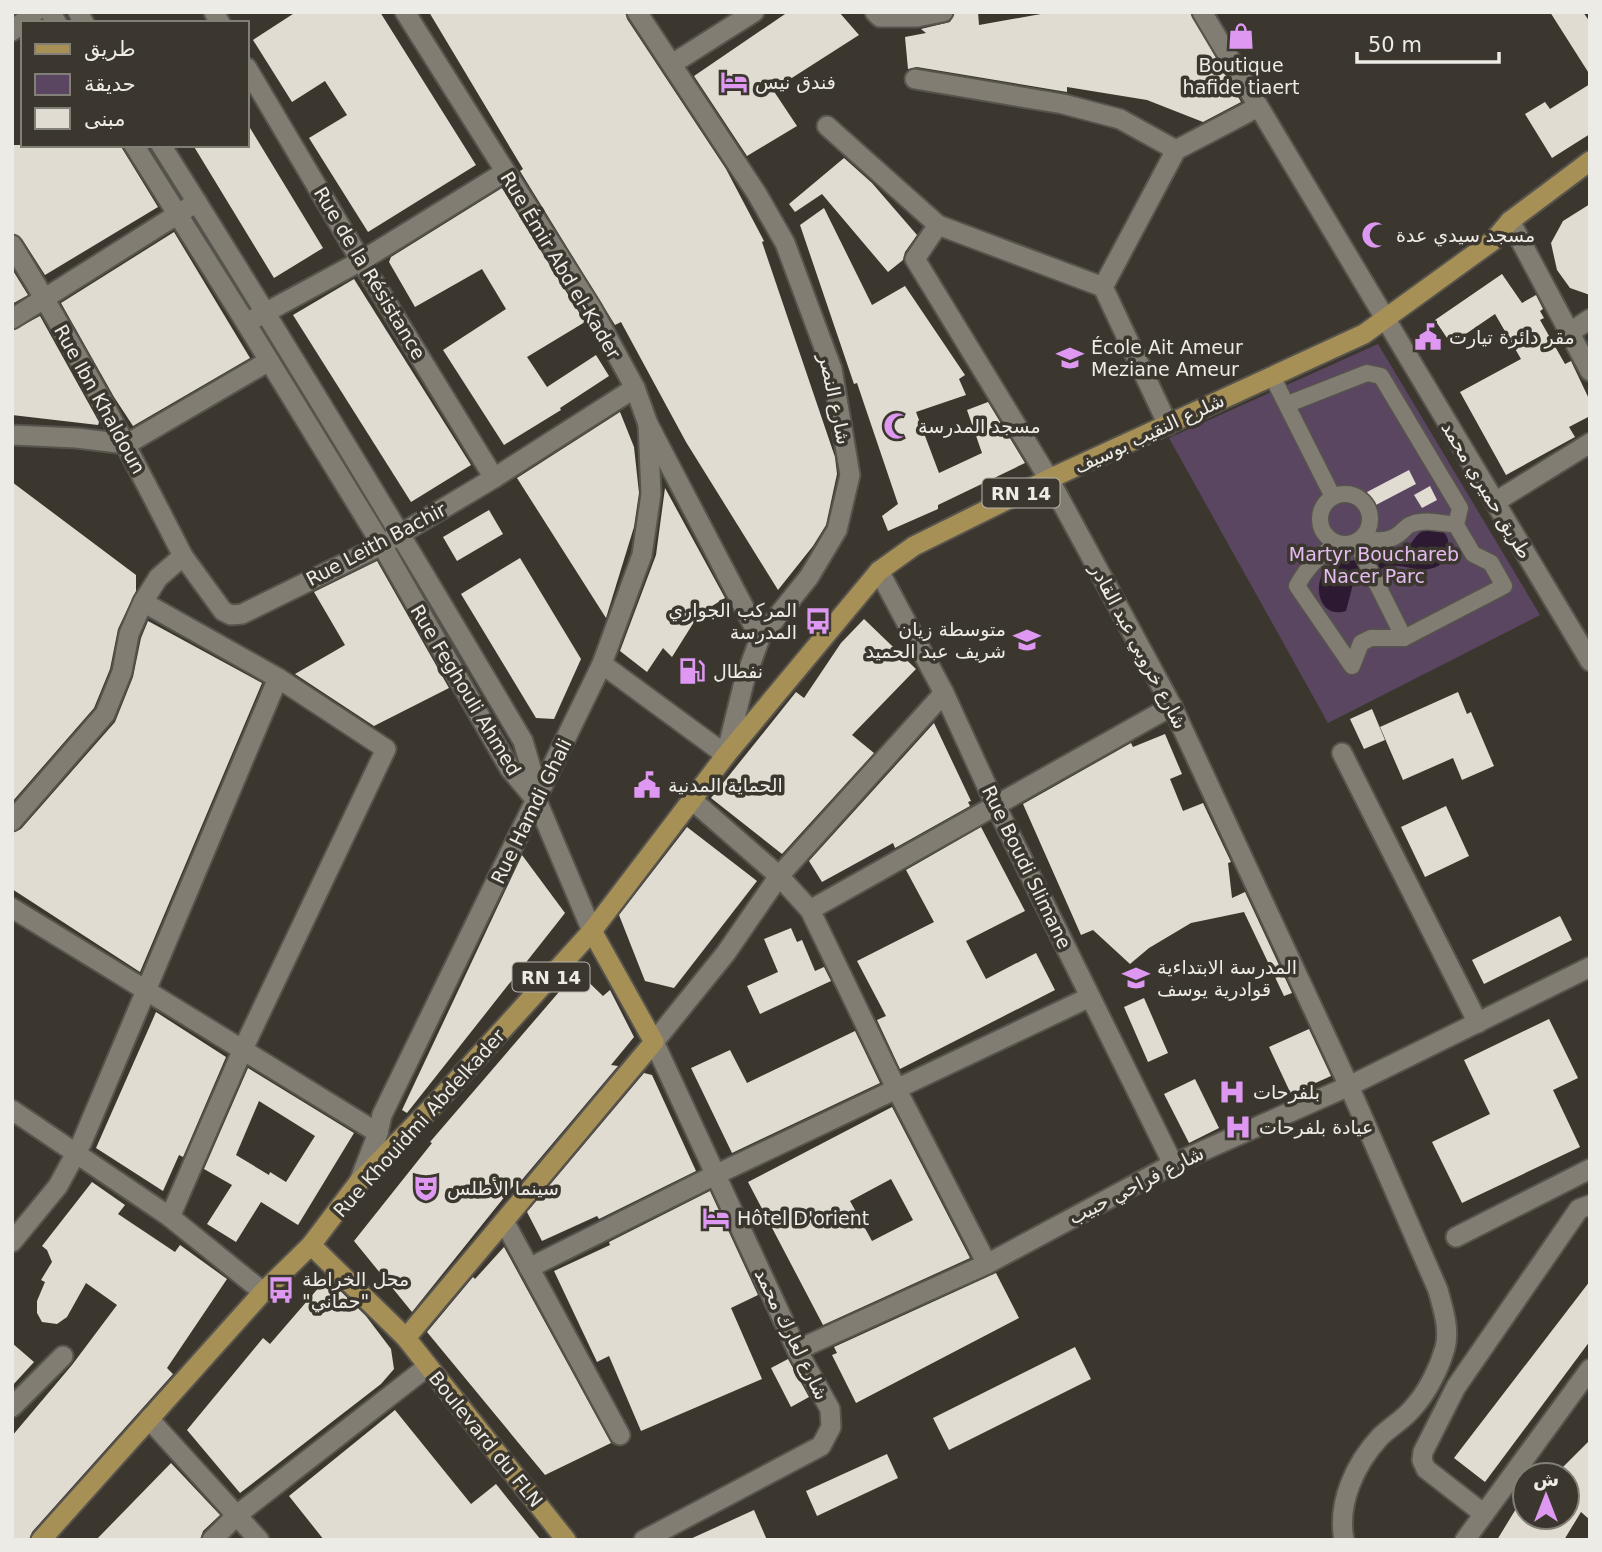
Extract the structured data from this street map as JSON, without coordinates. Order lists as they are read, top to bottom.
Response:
{
  "streets": {
    "main road": [
      "شلرع النقيب بوسيف",
      "RN 14",
      "Rue Khouidmi Abdelkader",
      "Boulevard du FLN"
    ],
    "street": [
      "Rue Émir Abd el-Kader",
      "Rue de la Résistance",
      "Rue Ibn Khaldoun",
      "شارع النصر",
      "طريق حميري محمد",
      "Rue Leith Bachir",
      "شارع خروبي عبد القادر",
      "Rue Feghouli Ahmed",
      "Rue Hamdi Ghali",
      "Rue Boudi Slimane",
      "شارع فراحي حبيب",
      "شارع لعارك محمد"
    ]
  },
  "crossings": [
    ["Rue Émir Abd el-Kader", "شارع النصر"],
    ["Rue Émir Abd el-Kader", "Rue Leith Bachir"],
    ["Rue Émir Abd el-Kader", "Rue Hamdi Ghali"],
    ["Rue de la Résistance", "Rue Leith Bachir"],
    ["Rue Ibn Khaldoun", "Rue Leith Bachir"],
    ["شارع النصر", "شلرع النقيب بوسيف"],
    ["شارع النصر", "Rue Khouidmi Abdelkader"],
    ["شلرع النقيب بوسيف", "طريق حميري محمد"],
    ["شلرع النقيب بوسيف", "شارع خروبي عبد القادر"],
    ["شلرع النقيب بوسيف", "Rue Boudi Slimane"],
    ["شلرع النقيب بوسيف", "Rue Khouidmi Abdelkader"],
    ["Rue Leith Bachir", "Rue Feghouli Ahmed"],
    ["شارع خروبي عبد القادر", "شارع فراحي حبيب"],
    ["Rue Feghouli Ahmed", "Rue Hamdi Ghali"],
    ["Rue Hamdi Ghali", "Rue Khouidmi Abdelkader"],
    ["Rue Boudi Slimane", "شارع فراحي حبيب"],
    ["Rue Khouidmi Abdelkader", "Boulevard du FLN"],
    ["شارع فراحي حبيب", "شارع لعارك محمد"]
  ],
  "parks": ["Martyr Bouchareb Nacer Parc"],
  "places": {
    "shop": ["Boutique hafide tiaert"],
    "hotel": ["فندق نيس", "Hôtel D'orient"],
    "mosque": ["مسجد سيدي عدة", "مسجد المدرسة"],
    "public building": ["مقر دائرة تيارت", "الحماية المدنية"],
    "school or university": ["École Ait Ameur Meziane Ameur", "متوسطة زيان شريف عبد الحميد", "المدرسة الابتداءية قوادرية يوسف"],
    "bus stop": ["المركب الجواري المدرسة", "محل الخراطة \"حماني\""],
    "fuel station": ["نفطال"],
    "hospital": ["بلفرحات", "عيادة بلفرحات"],
    "theatre": ["سينما الأطلس"]
  },
  "legend": ["طريق", "حديقة", "مبنى"],
  "scale_bar": "50 m",
  "north": "top"
}
